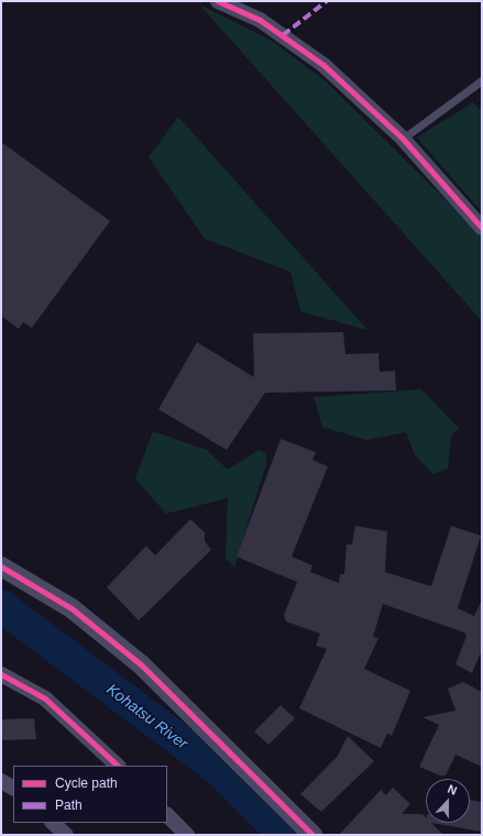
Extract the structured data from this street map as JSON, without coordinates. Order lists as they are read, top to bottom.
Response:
{
  "water": ["Kohatsu River"],
  "legend": ["Cycle path", "Path"],
  "north": "top"
}
